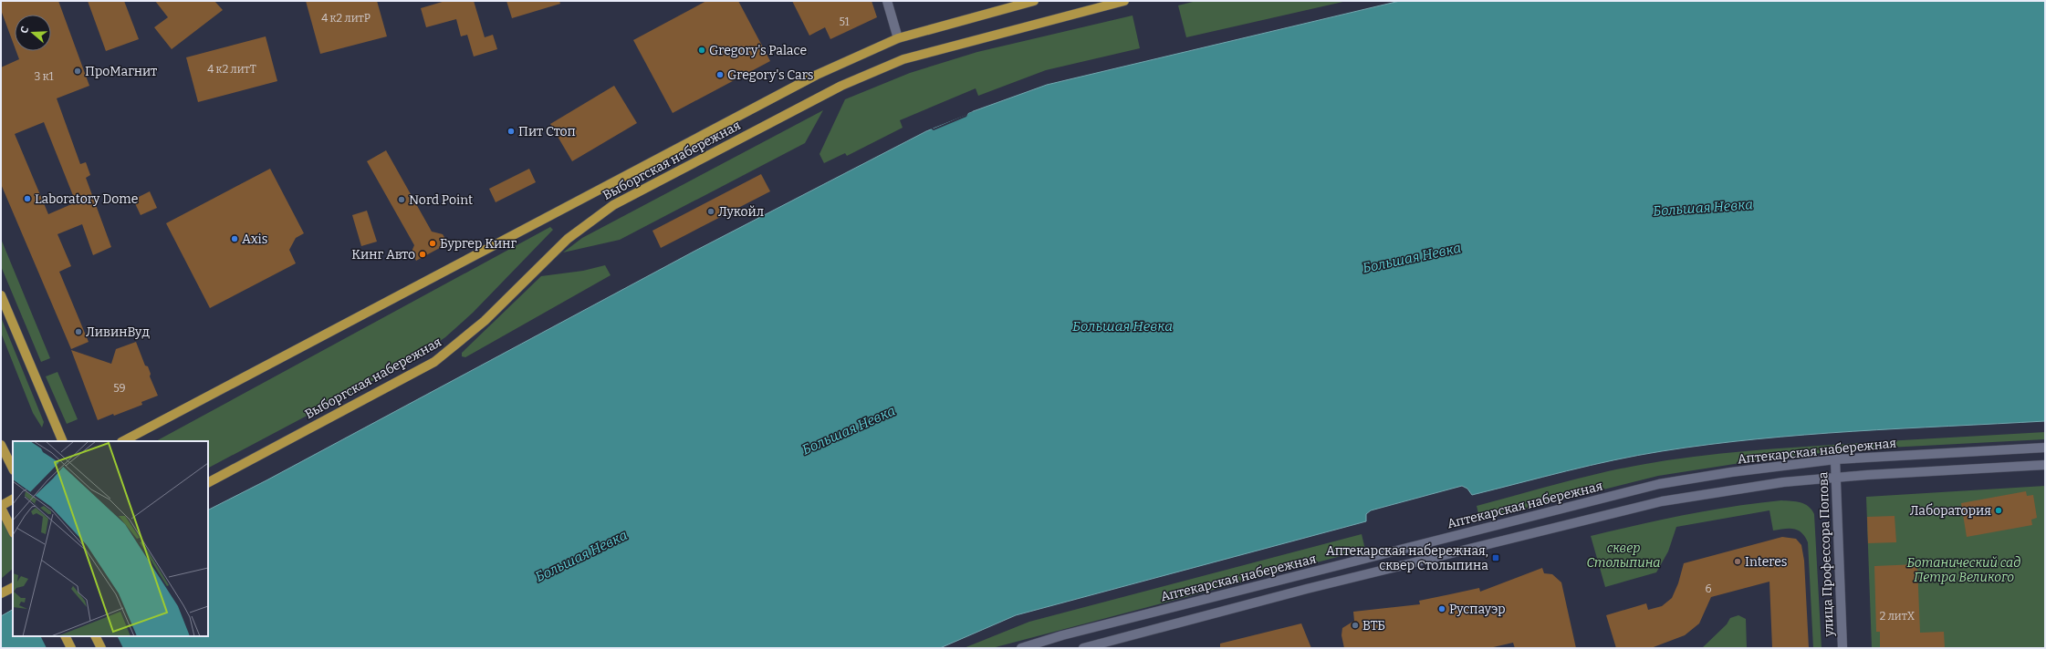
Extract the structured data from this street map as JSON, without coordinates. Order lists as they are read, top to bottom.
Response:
{
  "streets": {
    "main road": ["Выборгская набережная"],
    "street": ["Аптекарская набережная", "улица Профессора Попова"]
  },
  "crossings": [
    ["Аптекарская набережная", "улица Профессора Попова"]
  ],
  "water": ["Большая Невка"],
  "parks": ["сквер Столыпина", "Ботанический сад Петра Великого"],
  "places": {
    "other": [
      "Gregory's Palace",
      "ПроМагнит",
      "Gregory's Cars",
      "Пит Стоп",
      "Laboratory Dome",
      "Nord Point",
      "Лукойл",
      "Axis",
      "Бургер Кинг",
      "Кинг Авто",
      "ЛивинВуд",
      "Лаборатория",
      "Interes",
      "Руспауэр",
      "ВТБ"
    ],
    "transit": ["Аптекарская набережная, сквер Столыпина"]
  },
  "house_numbers": [
    "4 к2 литР",
    "51",
    "4 к2 литТ",
    "3 к1",
    "59",
    "6",
    "2 литХ"
  ],
  "north": "left"
}
